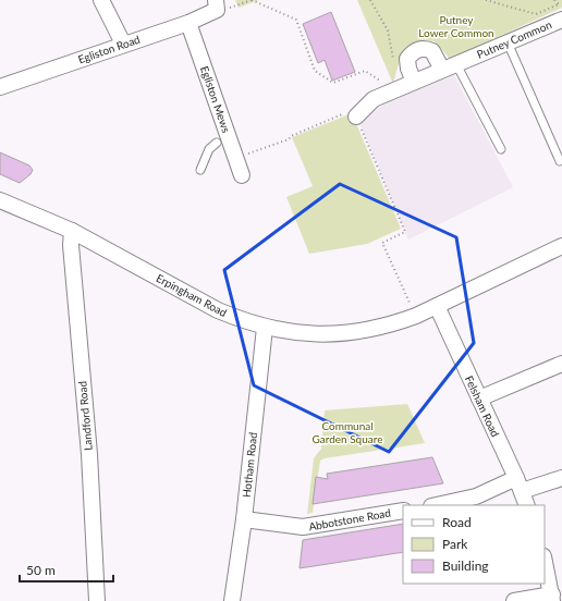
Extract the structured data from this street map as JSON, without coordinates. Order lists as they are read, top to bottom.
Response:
{
  "streets": {
    "street": [
      "Putney Common",
      "Egliston Road",
      "Egliston Mews",
      "Erpingham Road",
      "Felsham Road",
      "Landford Road",
      "Hotham Road",
      "Abbotstone Road"
    ]
  },
  "crossings": [
    ["Egliston Road", "Egliston Mews"],
    ["Erpingham Road", "Felsham Road"],
    ["Erpingham Road", "Landford Road"],
    ["Erpingham Road", "Hotham Road"],
    ["Hotham Road", "Abbotstone Road"]
  ],
  "parks": ["Putney Lower Common", "Communal Garden Square"],
  "legend": ["Road", "Park", "Building"],
  "scale_bar": "50 m"
}
